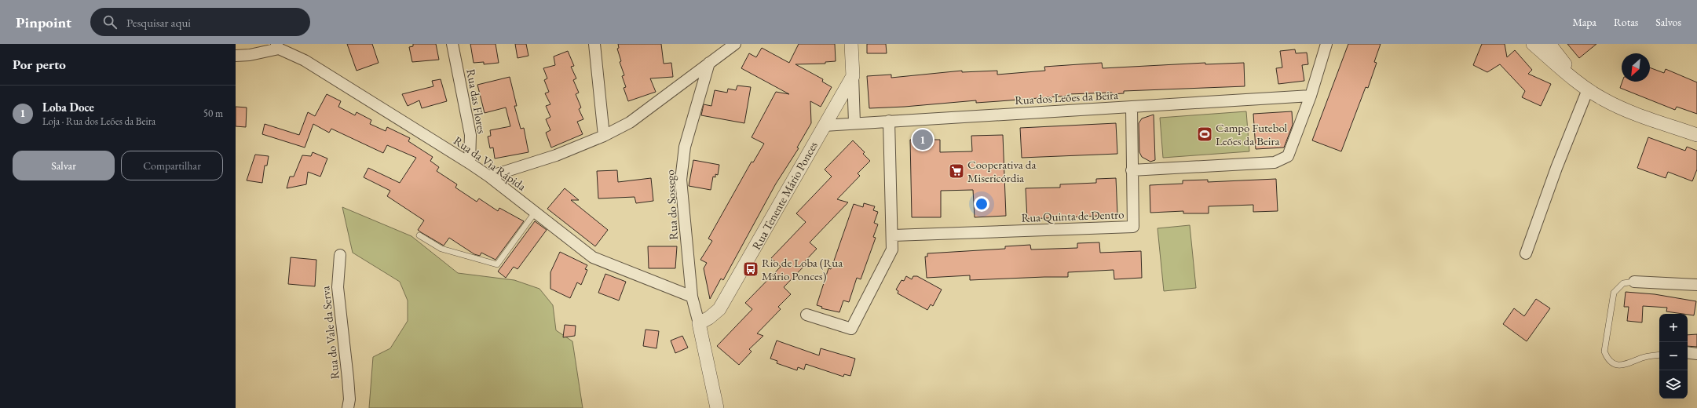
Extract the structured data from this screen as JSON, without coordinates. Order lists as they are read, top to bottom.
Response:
{
  "streets": {
    "street": [
      "Rua dos Leões da Beira",
      "Rua das Flores",
      "Rua da Via Rápida",
      "Rua Tenente Mário Ponces",
      "Rua do Sossego",
      "Rua Quinta de Dentro",
      "Rua do Vale da Serva"
    ]
  },
  "crossings": [
    ["Rua dos Leões da Beira", "Rua Tenente Mário Ponces"],
    ["Rua dos Leões da Beira", "Rua Quinta de Dentro"],
    ["Rua das Flores", "Rua da Via Rápida"],
    ["Rua da Via Rápida", "Rua do Sossego"],
    ["Rua Tenente Mário Ponces", "Rua do Sossego"]
  ],
  "places": {
    "sports": ["Campo Futebol Leões da Beira"],
    "supermarket": ["Cooperativa da Misericórdia"],
    "bus stop": ["Rio de Loba (Rua Mário Ponces)"]
  },
  "north": "bottom left",
  "page": {
    "header": "Pinpoint",
    "search": "Pesquisar aqui",
    "nav": ["Mapa", "Rotas", "Salvos"],
    "heading": "Por perto",
    "list": [
      {
        "mark": "1",
        "name": "Loba Doce",
        "note": "Loja · Rua dos Leões da Beira",
        "value": "50 m"
      }
    ],
    "pins": "1",
    "buttons": ["Salvar", "Compartilhar"],
    "map_buttons": ["+", "−"]
  }
}
